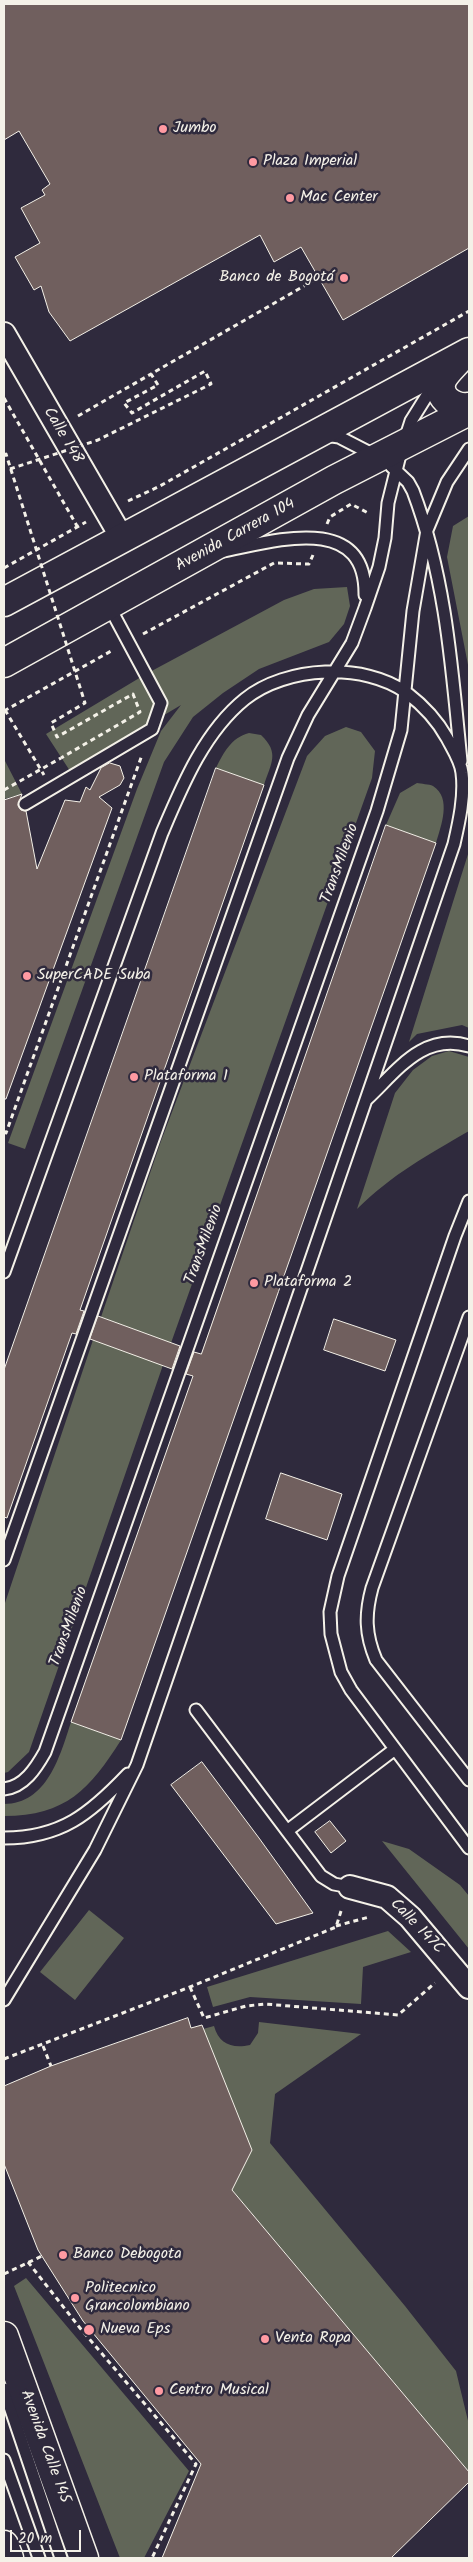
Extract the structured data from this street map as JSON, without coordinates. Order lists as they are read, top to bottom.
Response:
{
  "streets": {
    "main road": ["Avenida Carrera 104", "Avenida Calle 145"],
    "street": ["Calle 148", "Calle 147C"],
    "lane": ["TransMilenio"]
  },
  "crossings": [
    ["Avenida Carrera 104", "TransMilenio"]
  ],
  "places": [
    "Jumbo",
    "Plaza Imperial",
    "Mac Center",
    "Banco de Bogotá",
    "SuperCADE Suba",
    "Plataforma 1",
    "Plataforma 2",
    "Banco Debogota",
    "Politecnico Grancolombiano",
    "Nueva Eps",
    "Venta Ropa",
    "Centro Musical"
  ],
  "scale_bar": "20 m"
}
